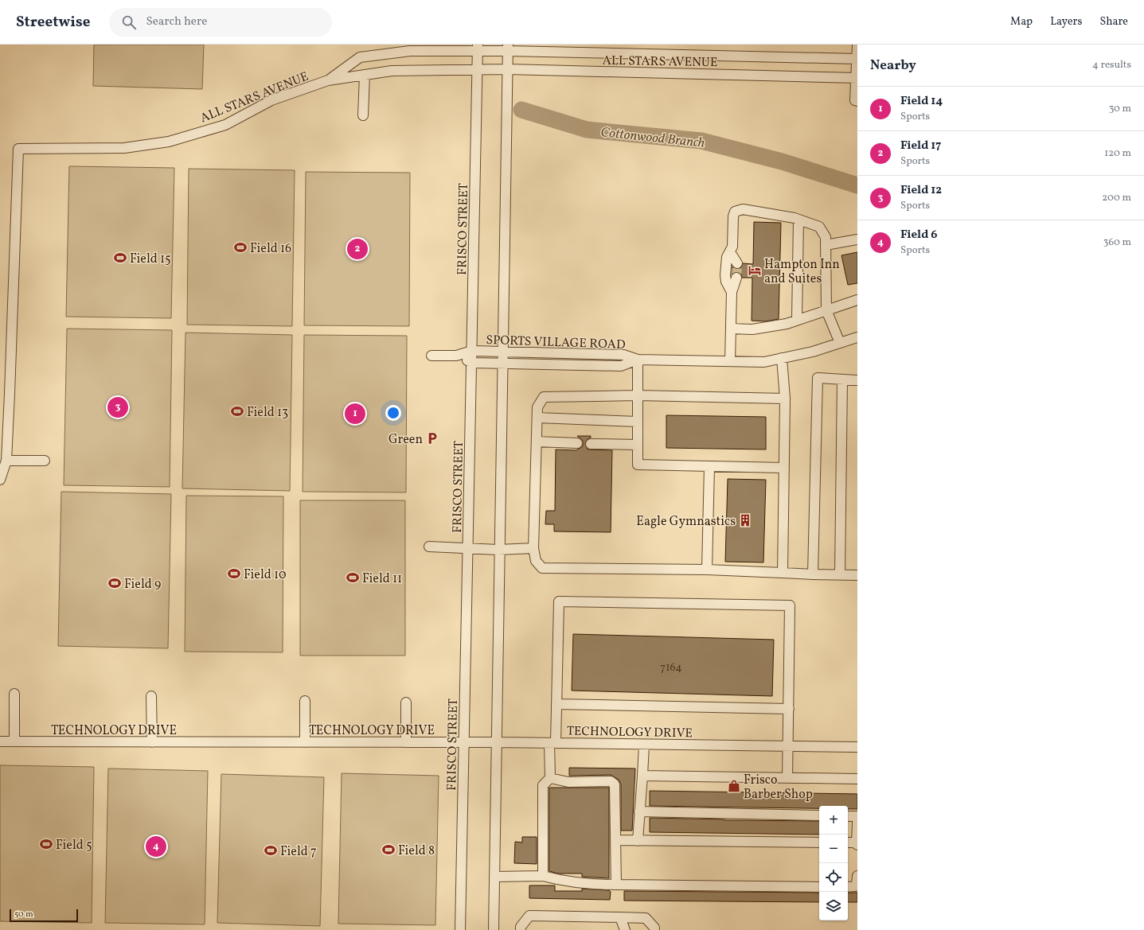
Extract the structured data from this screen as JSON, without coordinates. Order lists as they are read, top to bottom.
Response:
{
  "streets": {
    "street": [
      "ALL STARS AVENUE",
      "FRISCO STREET",
      "SPORTS VILLAGE ROAD",
      "TECHNOLOGY DRIVE"
    ]
  },
  "crossings": [
    ["ALL STARS AVENUE", "FRISCO STREET"],
    ["FRISCO STREET", "SPORTS VILLAGE ROAD"],
    ["FRISCO STREET", "TECHNOLOGY DRIVE"]
  ],
  "water": ["Cottonwood Branch"],
  "places": {
    "sports": [
      "Field 16",
      "Field 15",
      "Field 13",
      "Field 10",
      "Field 11",
      "Field 9",
      "Field 5",
      "Field 8",
      "Field 7"
    ],
    "hotel": ["Hampton Inn and Suites"],
    "parking": ["Green"],
    "building": ["Eagle Gymnastics"],
    "shop": ["Frisco Barber Shop"]
  },
  "house_numbers": ["7164"],
  "scale_bar": "50 m",
  "page": {
    "header": "Streetwise",
    "search": "Search here",
    "nav": ["Map", "Layers", "Share"],
    "heading": ["Nearby", "4 results"],
    "list": [
      {
        "mark": "1",
        "name": "Field 14",
        "note": "Sports",
        "value": "30 m"
      },
      {
        "mark": "2",
        "name": "Field 17",
        "note": "Sports",
        "value": "120 m"
      },
      {
        "mark": "3",
        "name": "Field 12",
        "note": "Sports",
        "value": "200 m"
      },
      {
        "mark": "4",
        "name": "Field 6",
        "note": "Sports",
        "value": "360 m"
      }
    ],
    "pins": [
      "2",
      "3",
      "1",
      "4"
    ],
    "map_buttons": ["+", "−"],
    "scale": "50 m"
  }
}
